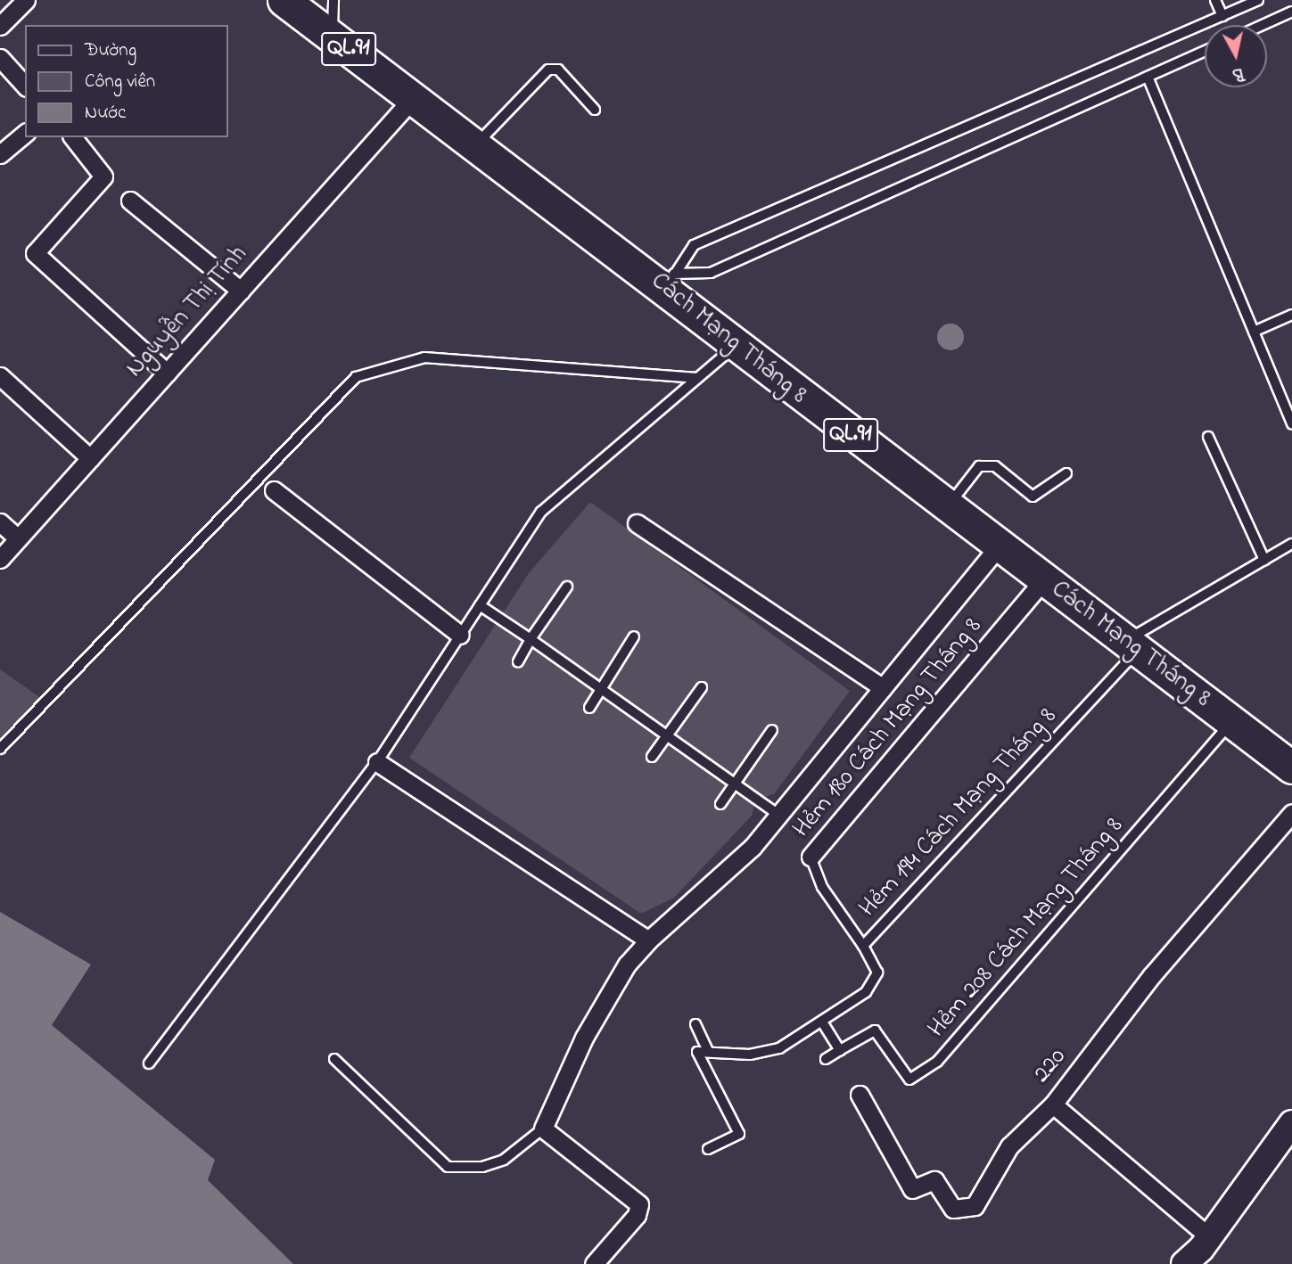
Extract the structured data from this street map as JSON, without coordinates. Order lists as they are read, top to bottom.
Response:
{
  "streets": {
    "highway": ["QL.91", "Cách Mạng Tháng 8"],
    "street": ["Nguyễn Thị Tính", "Hẻm 180 Cách Mạng Tháng 8", "220"],
    "lane": ["Hẻm 194 Cách Mạng Tháng 8", "Hẻm 208 Cách Mạng Tháng 8"]
  },
  "crossings": [
    ["Nguyễn Thị Tính", "Cách Mạng Tháng 8"],
    ["Cách Mạng Tháng 8", "Hẻm 180 Cách Mạng Tháng 8"],
    ["Cách Mạng Tháng 8", "Hẻm 194 Cách Mạng Tháng 8"],
    ["Cách Mạng Tháng 8", "Hẻm 208 Cách Mạng Tháng 8"],
    ["Hẻm 180 Cách Mạng Tháng 8", "Hẻm 194 Cách Mạng Tháng 8"]
  ],
  "legend": ["Đường", "Công viên", "Nước"],
  "north": "bottom"
}
